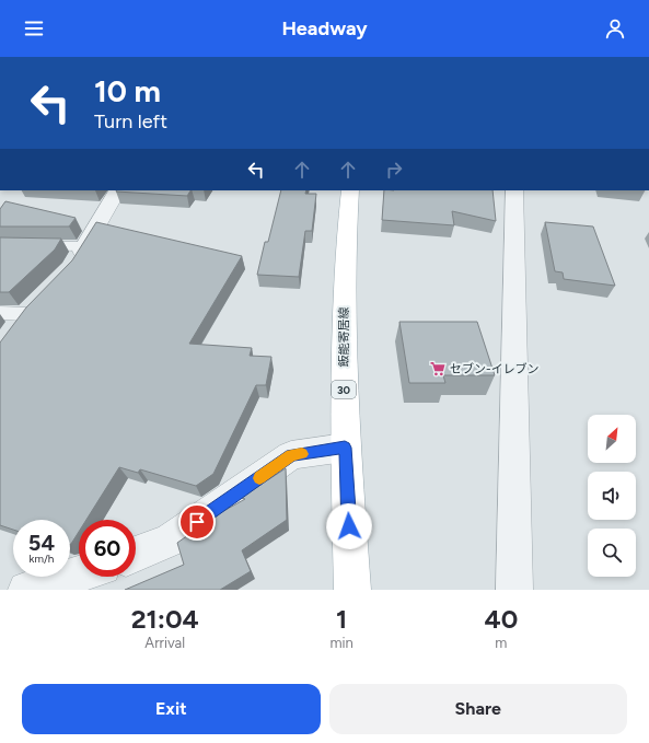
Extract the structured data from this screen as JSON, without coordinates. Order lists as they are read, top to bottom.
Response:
{
  "streets": {
    "main road": ["飯能寄居線", "30"]
  },
  "places": {
    "supermarket": ["セブン-イレブン"]
  },
  "north": "top right",
  "page": {
    "header": "Headway",
    "turn": ["10 m", "Turn left"],
    "speed": "54 km/h",
    "limit": "60",
    "eta": [
      "21:04",
      "Arrival",
      "1",
      "min",
      "40",
      "m"
    ],
    "buttons": ["Exit", "Share"]
  }
}
